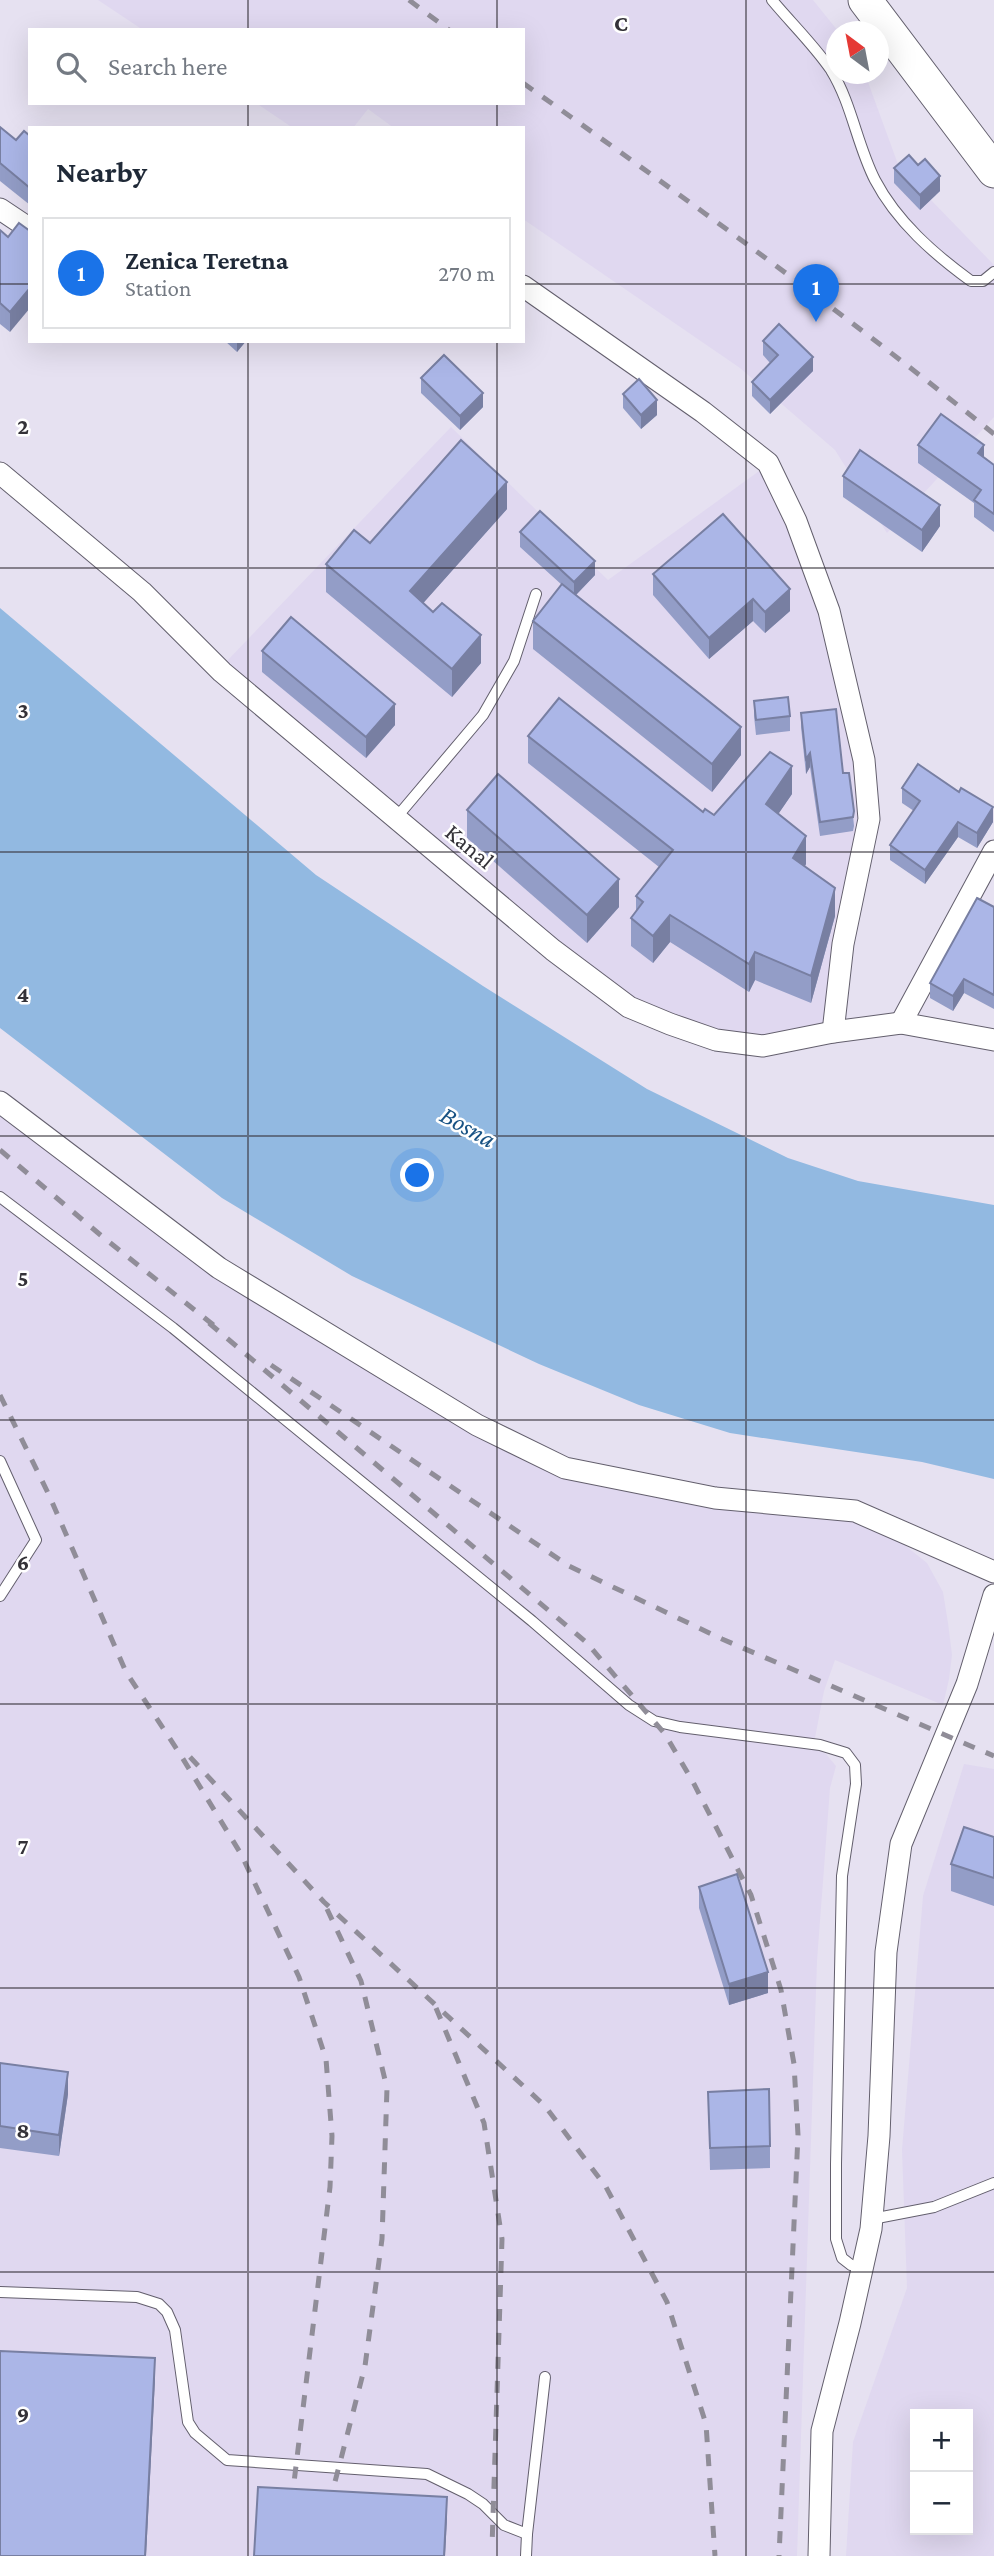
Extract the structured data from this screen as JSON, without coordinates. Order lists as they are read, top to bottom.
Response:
{
  "streets": {
    "street": ["Kanal"]
  },
  "water": ["Bosna"],
  "north": "top left",
  "page": {
    "search": "Search here",
    "heading": "Nearby",
    "list": [
      {
        "mark": "1",
        "name": "Zenica Teretna",
        "note": "Station",
        "value": "270 m"
      }
    ],
    "pins": "1",
    "map_buttons": ["+", "−"]
  },
  "grid": {
    "columns": ["C"],
    "rows": [
      "2",
      "3",
      "4",
      "5",
      "6",
      "7",
      "8",
      "9"
    ]
  }
}
